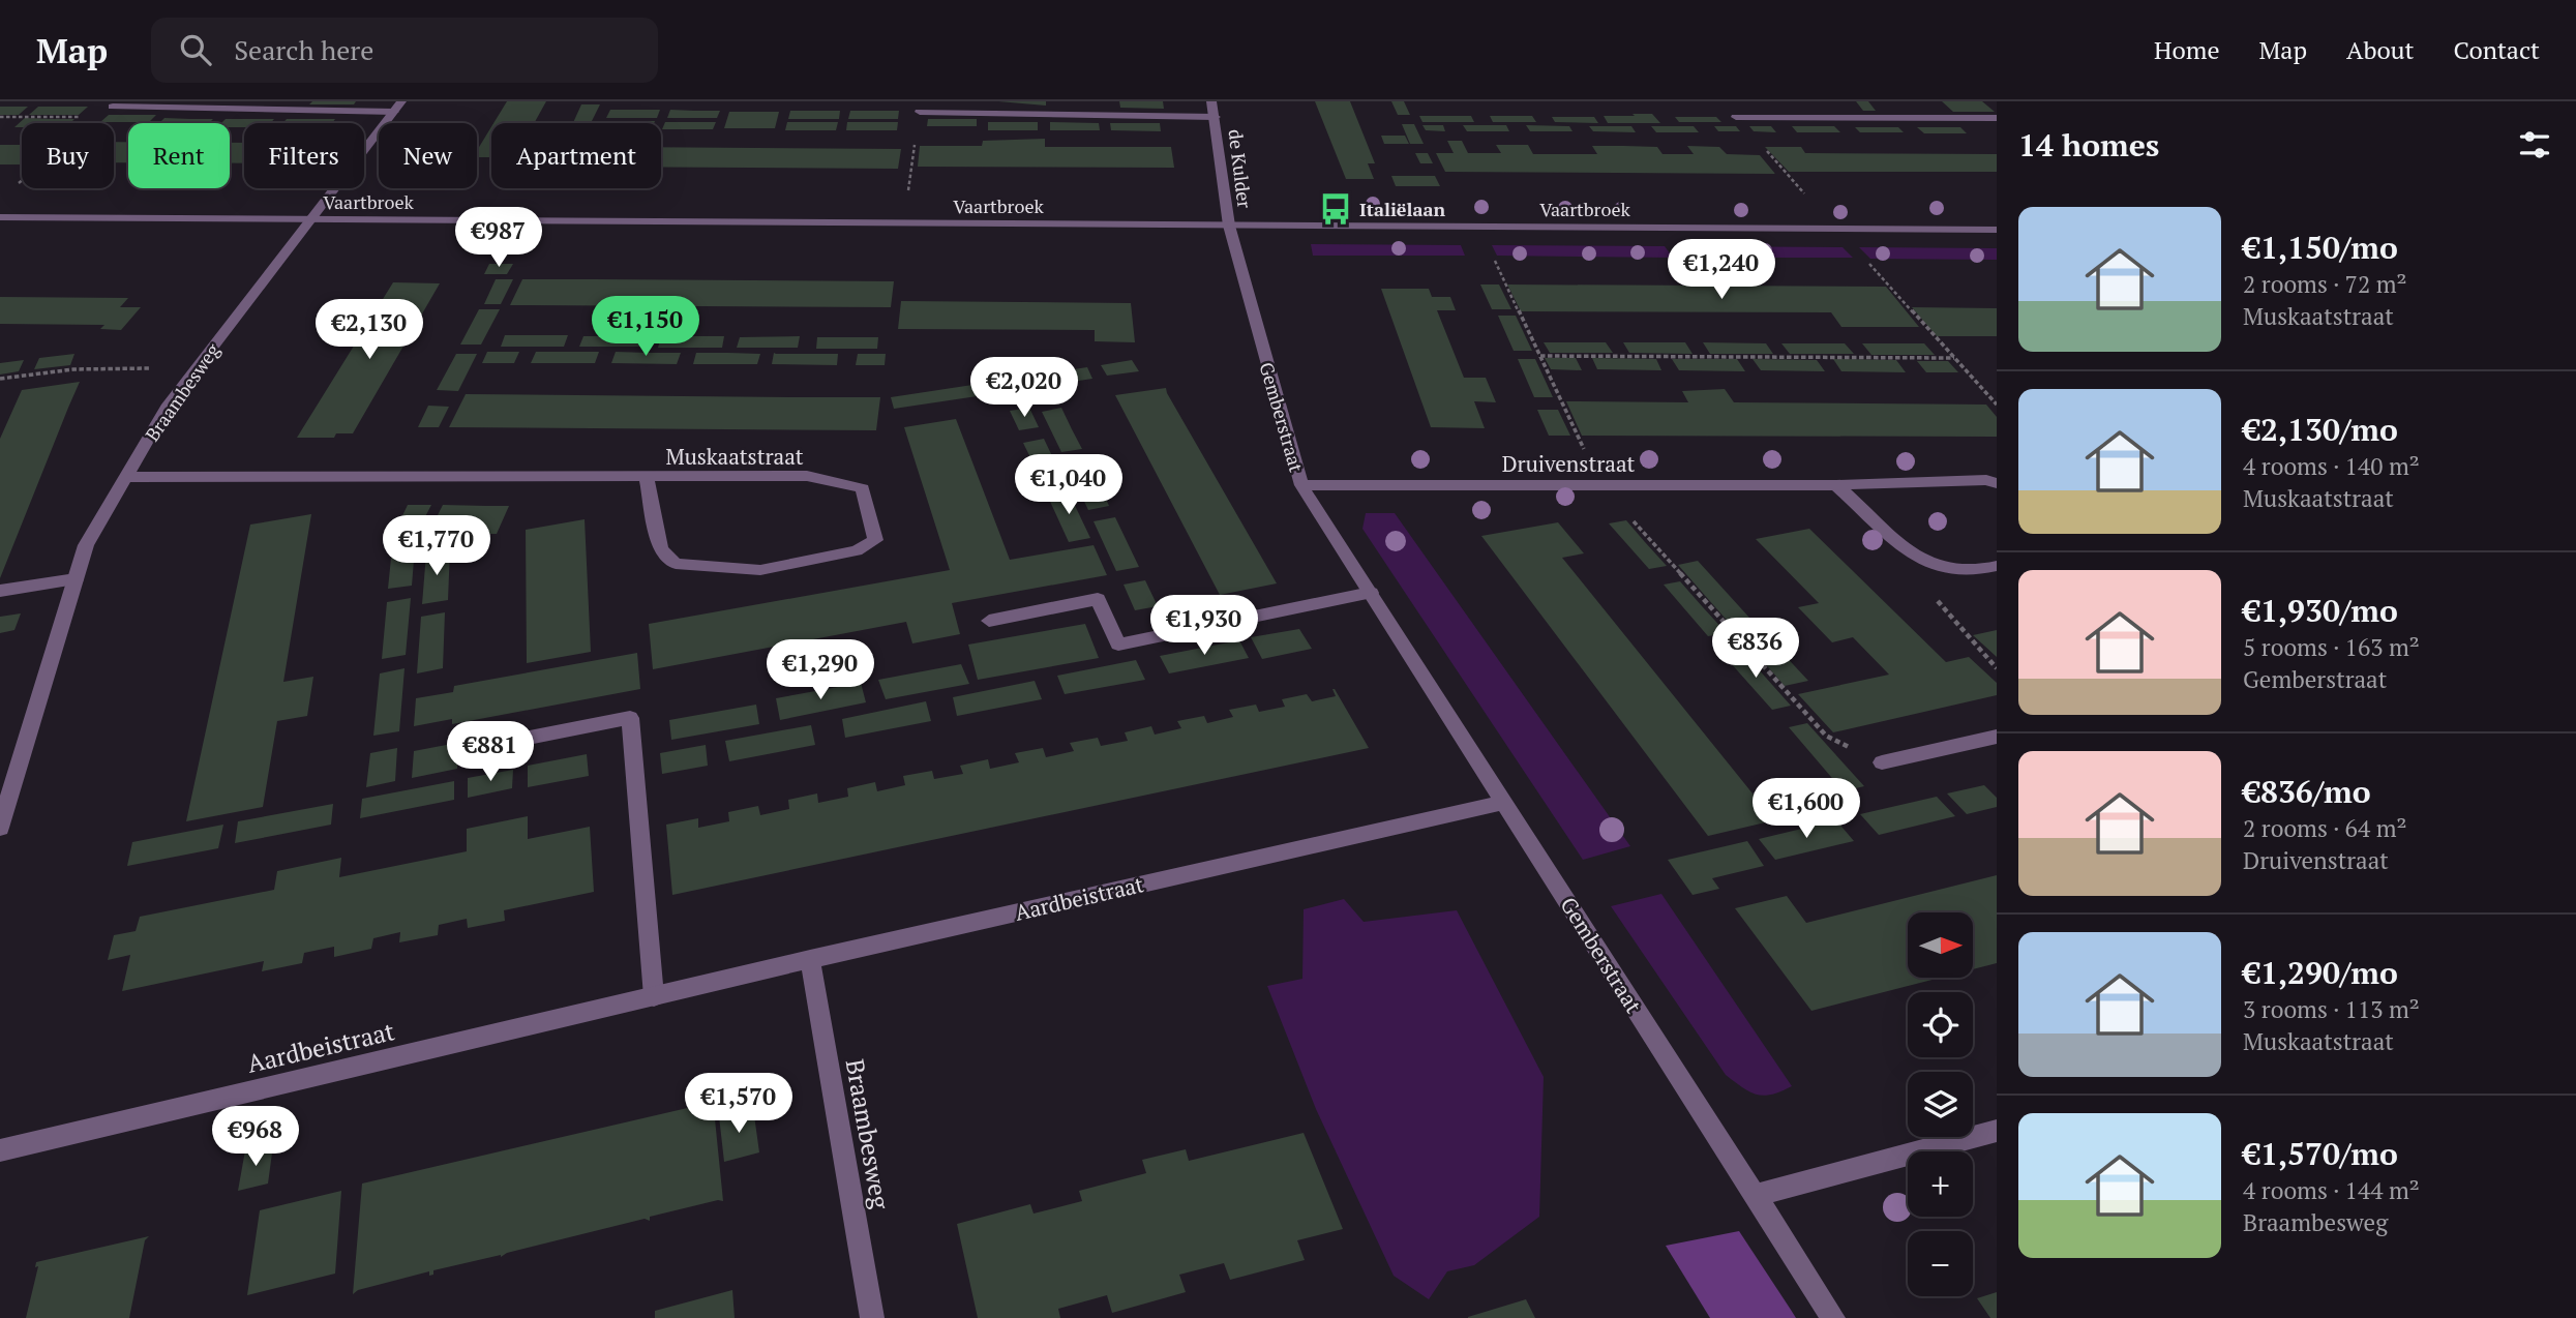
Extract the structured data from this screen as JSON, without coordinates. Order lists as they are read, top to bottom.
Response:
{
  "streets": {
    "street": [
      "de Kulder",
      "Vaartbroek",
      "Braambesweg",
      "Gemberstraat",
      "Muskaatstraat",
      "Druivenstraat",
      "Aardbeistraat"
    ]
  },
  "crossings": [
    ["de Kulder", "Vaartbroek"],
    ["de Kulder", "Gemberstraat"],
    ["Vaartbroek", "Braambesweg"],
    ["Vaartbroek", "Gemberstraat"],
    ["Braambesweg", "Muskaatstraat"],
    ["Braambesweg", "Aardbeistraat"],
    ["Gemberstraat", "Druivenstraat"],
    ["Gemberstraat", "Aardbeistraat"]
  ],
  "places": {
    "bus stop": ["Italiëlaan"]
  },
  "north": "right",
  "page": {
    "header": "Map",
    "search": "Search here",
    "nav": [
      "Home",
      "Map",
      "About",
      "Contact"
    ],
    "heading": "14 homes",
    "chip": [
      "Buy",
      "Rent",
      "Filters",
      "New",
      "Apartment"
    ],
    "list": [
      {
        "name": "€1,150/mo",
        "note": "2 rooms · 72 m² · Muskaatstraat"
      },
      {
        "name": "€2,130/mo",
        "note": "4 rooms · 140 m² · Muskaatstraat"
      },
      {
        "name": "€1,930/mo",
        "note": "5 rooms · 163 m² · Gemberstraat"
      },
      {
        "name": "€836/mo",
        "note": "2 rooms · 64 m² · Druivenstraat"
      },
      {
        "name": "€1,290/mo",
        "note": "3 rooms · 113 m² · Muskaatstraat"
      },
      {
        "name": "€1,570/mo",
        "note": "4 rooms · 144 m² · Braambesweg"
      }
    ],
    "price": [
      "€987",
      "€1,240",
      "€1,150",
      "€2,130",
      "€2,020",
      "€1,040",
      "€1,770",
      "€1,930",
      "€836",
      "€1,290",
      "€881",
      "€1,600",
      "€1,570",
      "€968"
    ],
    "map_buttons": ["+", "−"]
  }
}
